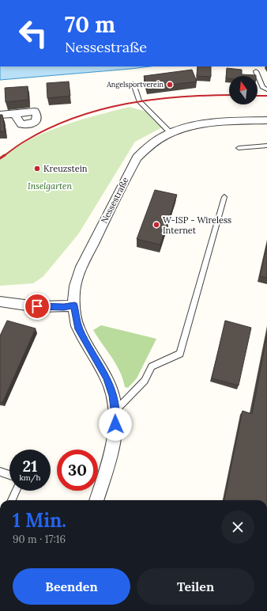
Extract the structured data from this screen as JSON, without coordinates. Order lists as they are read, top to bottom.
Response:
{
  "streets": {
    "street": ["Nessestraße"]
  },
  "parks": ["Inselgarten"],
  "places": ["Angelsportverein", "Kreuzstein", "W-ISP - Wireless Internet"],
  "north": "top",
  "page": {
    "turn": ["70 m", "Nessestraße"],
    "speed": "21 km/h",
    "limit": "30",
    "heading": ["1 Min.", "90 m · 17:16"],
    "buttons": ["Beenden", "Teilen"]
  }
}
